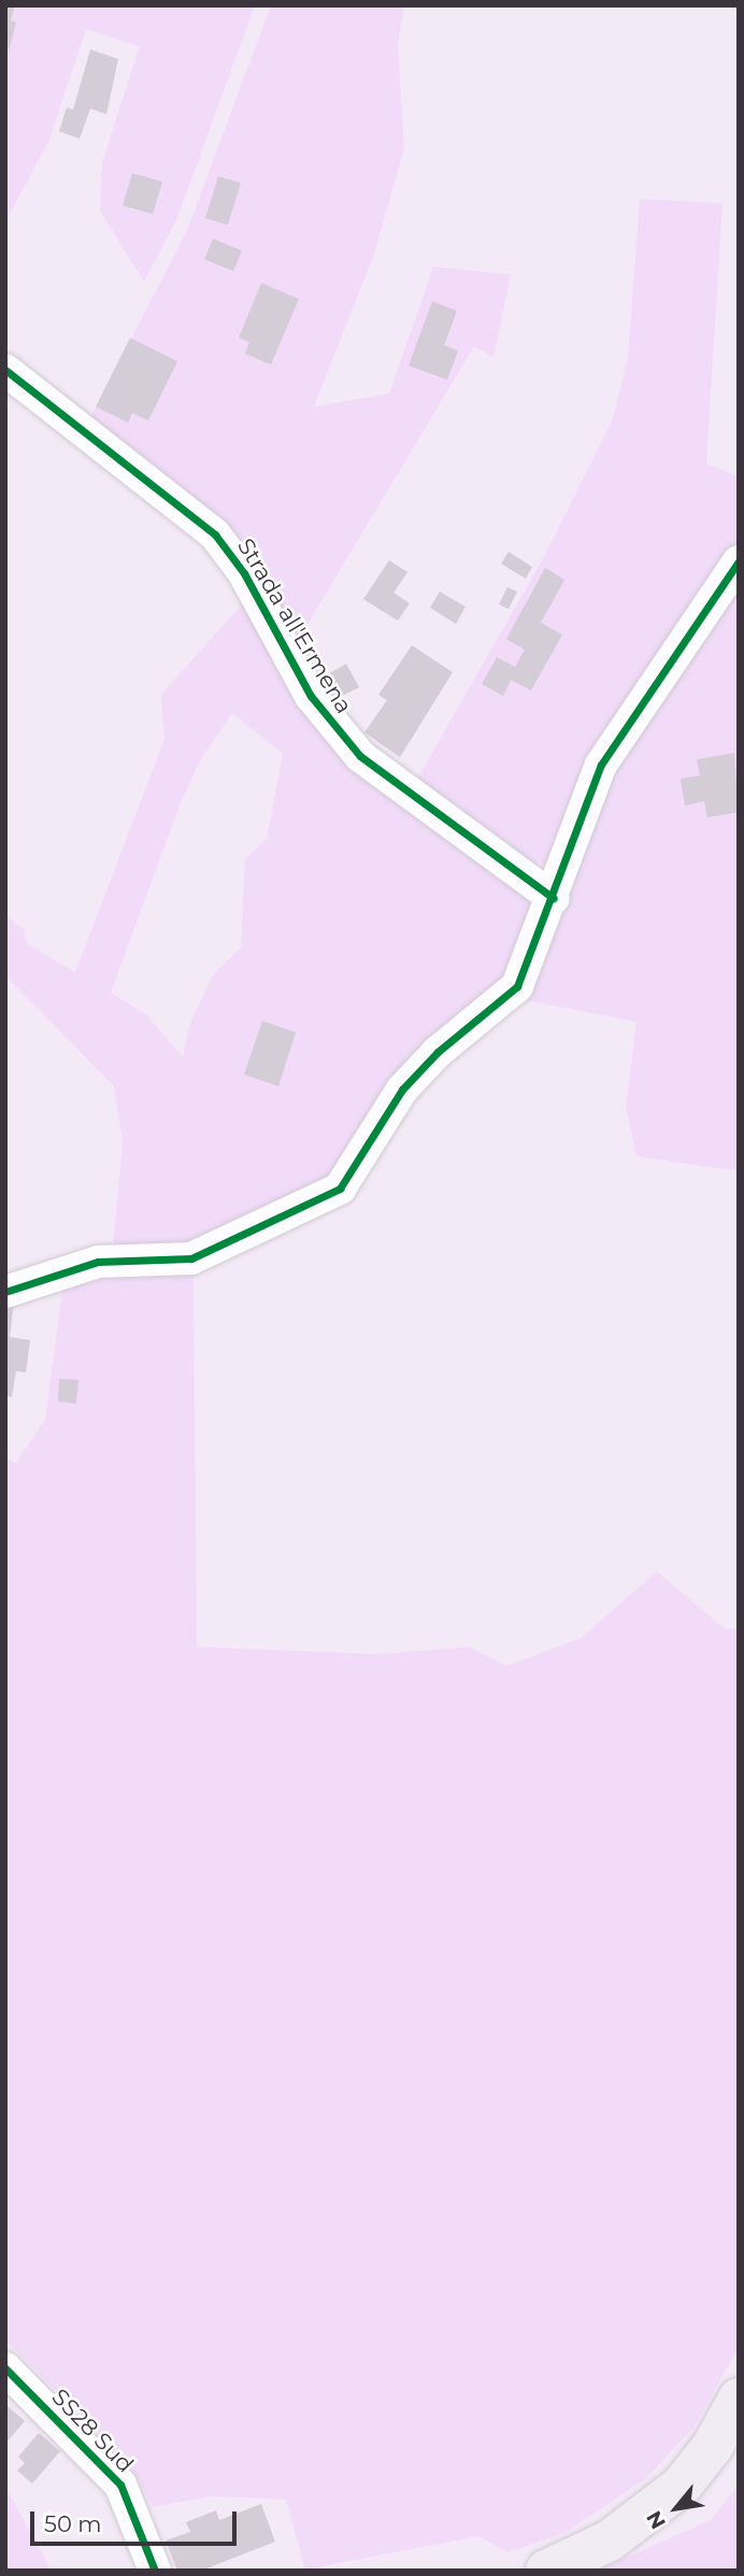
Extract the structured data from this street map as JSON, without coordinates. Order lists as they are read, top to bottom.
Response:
{
  "streets": {
    "street": ["Strada all'Ermena", "SS28 Sud"]
  },
  "scale_bar": "50 m",
  "north": "bottom left"
}
